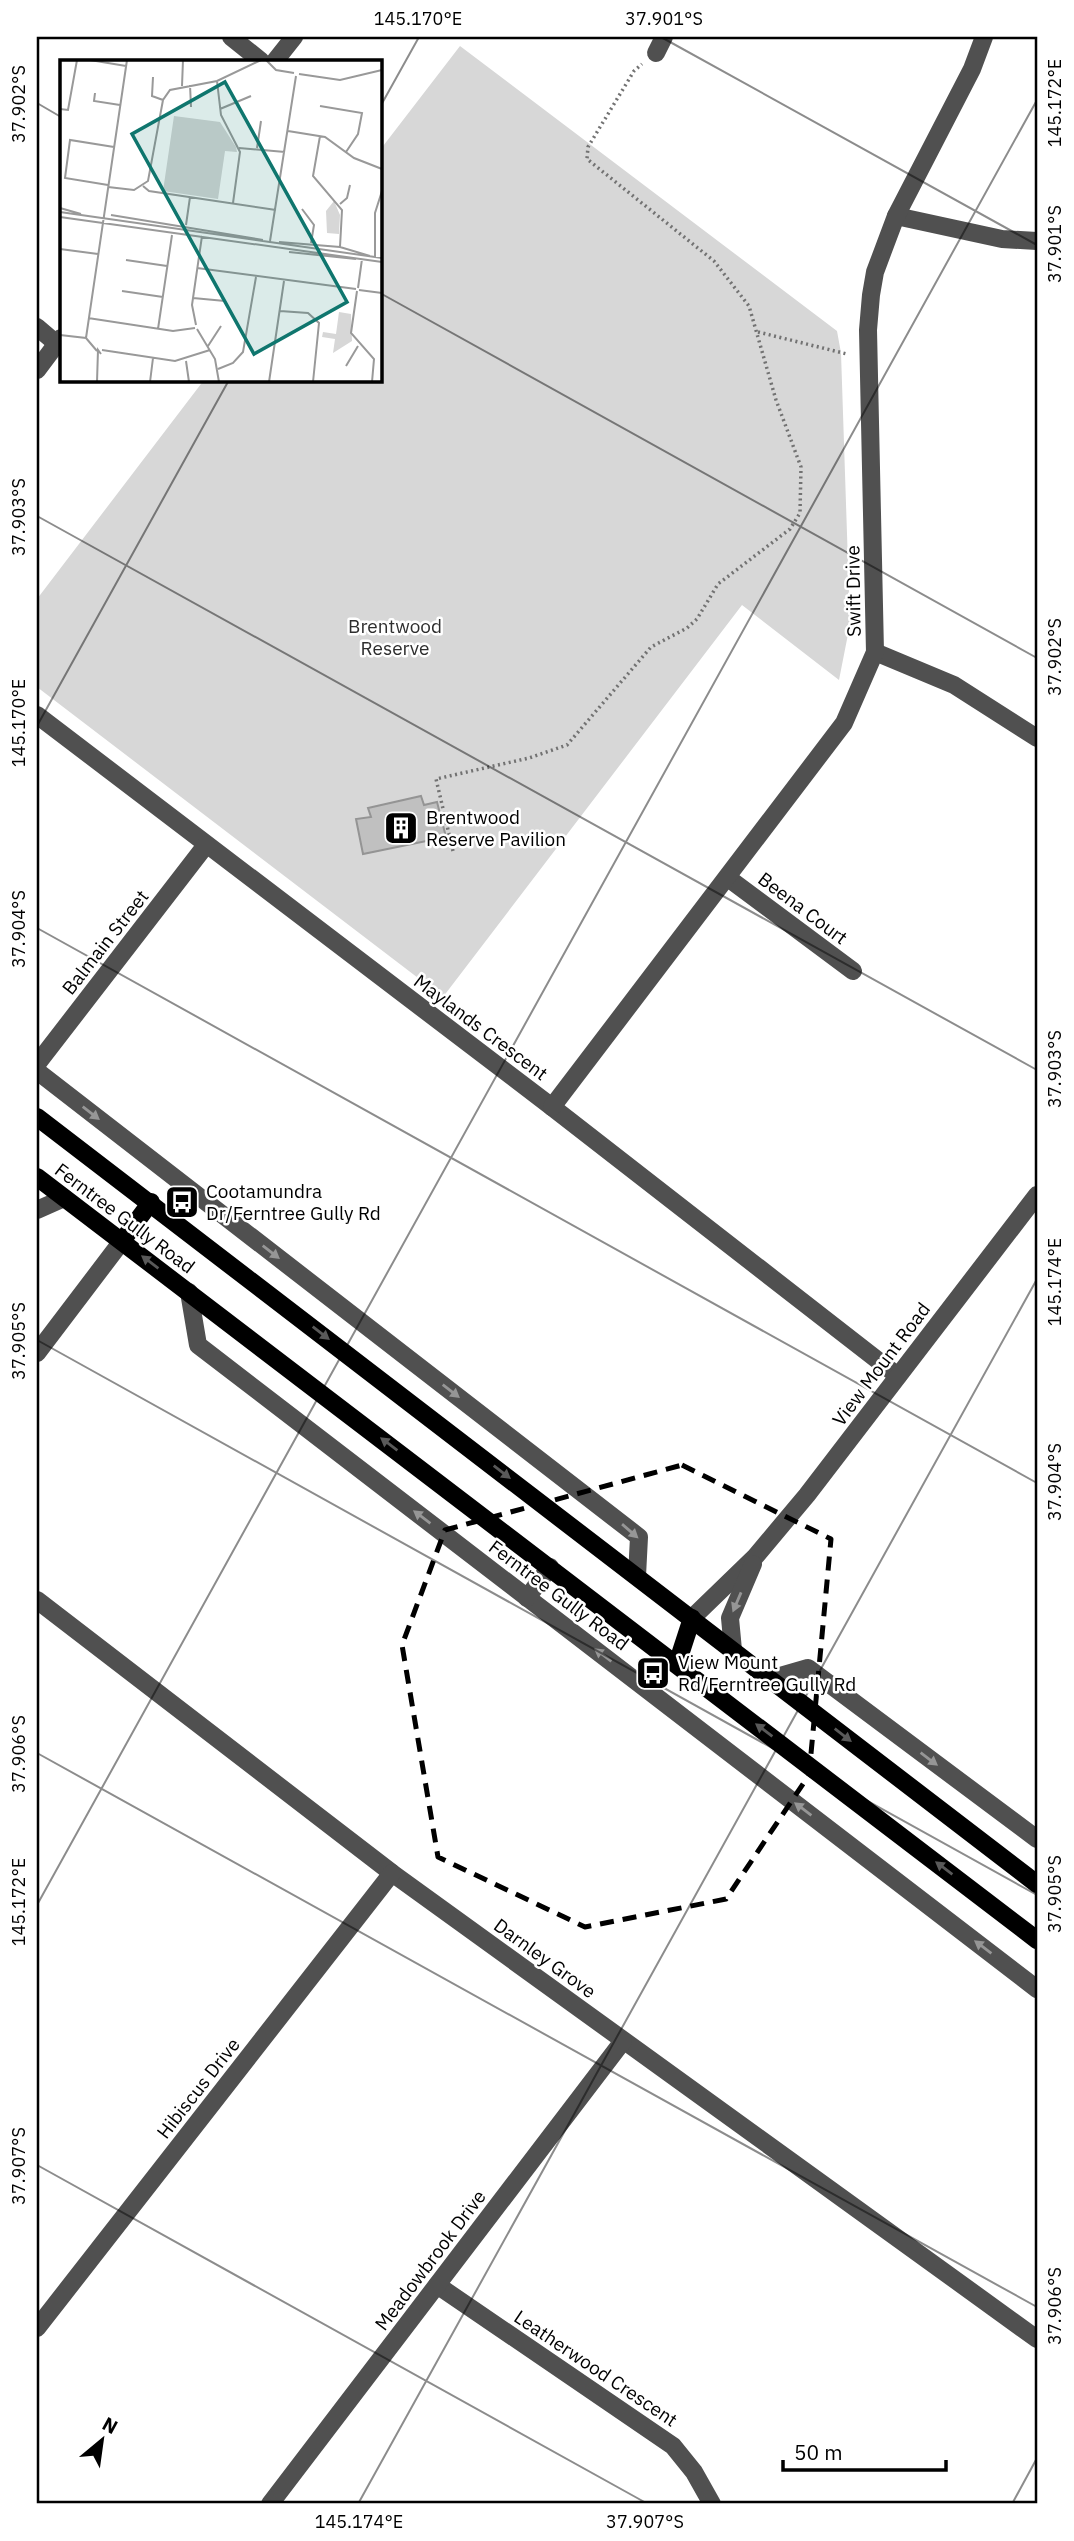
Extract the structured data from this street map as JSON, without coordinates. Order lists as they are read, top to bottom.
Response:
{
  "streets": {
    "main road": ["Ferntree Gully Road"],
    "street": [
      "Swift Drive",
      "Beena Court",
      "Balmain Street",
      "Maylands Crescent",
      "View Mount Road",
      "Darnley Grove",
      "Hibiscus Drive",
      "Meadowbrook Drive",
      "Leatherwood Crescent"
    ]
  },
  "crossings": [
    ["Swift Drive", "Beena Court"],
    ["Swift Drive", "Maylands Crescent"],
    ["Balmain Street", "Maylands Crescent"],
    ["Maylands Crescent", "View Mount Road"],
    ["Ferntree Gully Road", "View Mount Road"],
    ["Darnley Grove", "Hibiscus Drive"],
    ["Darnley Grove", "Meadowbrook Drive"],
    ["Meadowbrook Drive", "Leatherwood Crescent"]
  ],
  "parks": ["Brentwood Reserve"],
  "places": {
    "building": ["Brentwood Reserve Pavilion"],
    "bus stop": ["Cootamundra Dr/Ferntree Gully Rd", "View Mount Rd/Ferntree Gully Rd"]
  },
  "scale_bar": "50 m",
  "north": "top right",
  "coordinates": [
    "145.170°E",
    "37.901°S",
    "145.172°E",
    "37.902°S",
    "37.903°S",
    "37.904°S",
    "145.174°E",
    "37.905°S",
    "37.906°S",
    "37.907°S"
  ]
}
